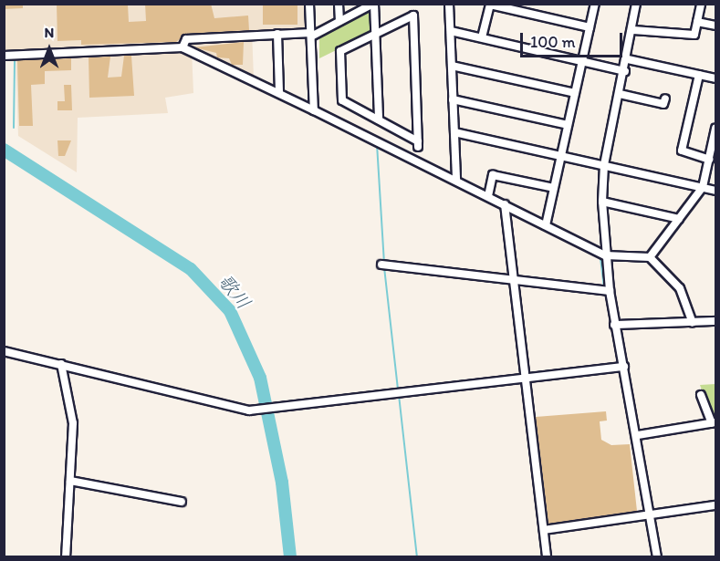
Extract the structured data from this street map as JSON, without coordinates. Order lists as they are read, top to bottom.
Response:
{
  "water": ["歌川"],
  "scale_bar": "100 m",
  "north": "top"
}
